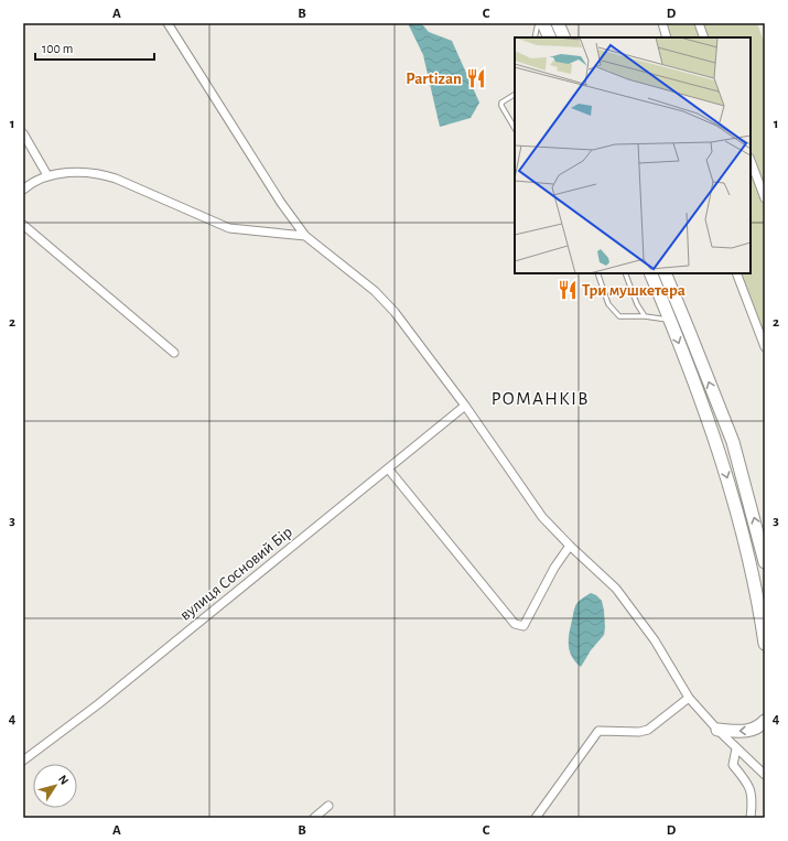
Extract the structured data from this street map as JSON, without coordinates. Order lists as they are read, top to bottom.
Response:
{
  "streets": {
    "street": ["вулиця Сосновий Бір"]
  },
  "districts": ["РОМАНКІВ"],
  "places": {
    "restaurant": ["Partizan", "Три мушкетера"]
  },
  "scale_bar": "100 m",
  "north": "top right",
  "grid": {
    "columns": [
      "A",
      "B",
      "C",
      "D"
    ],
    "rows": [
      "1",
      "2",
      "3",
      "4"
    ]
  }
}
